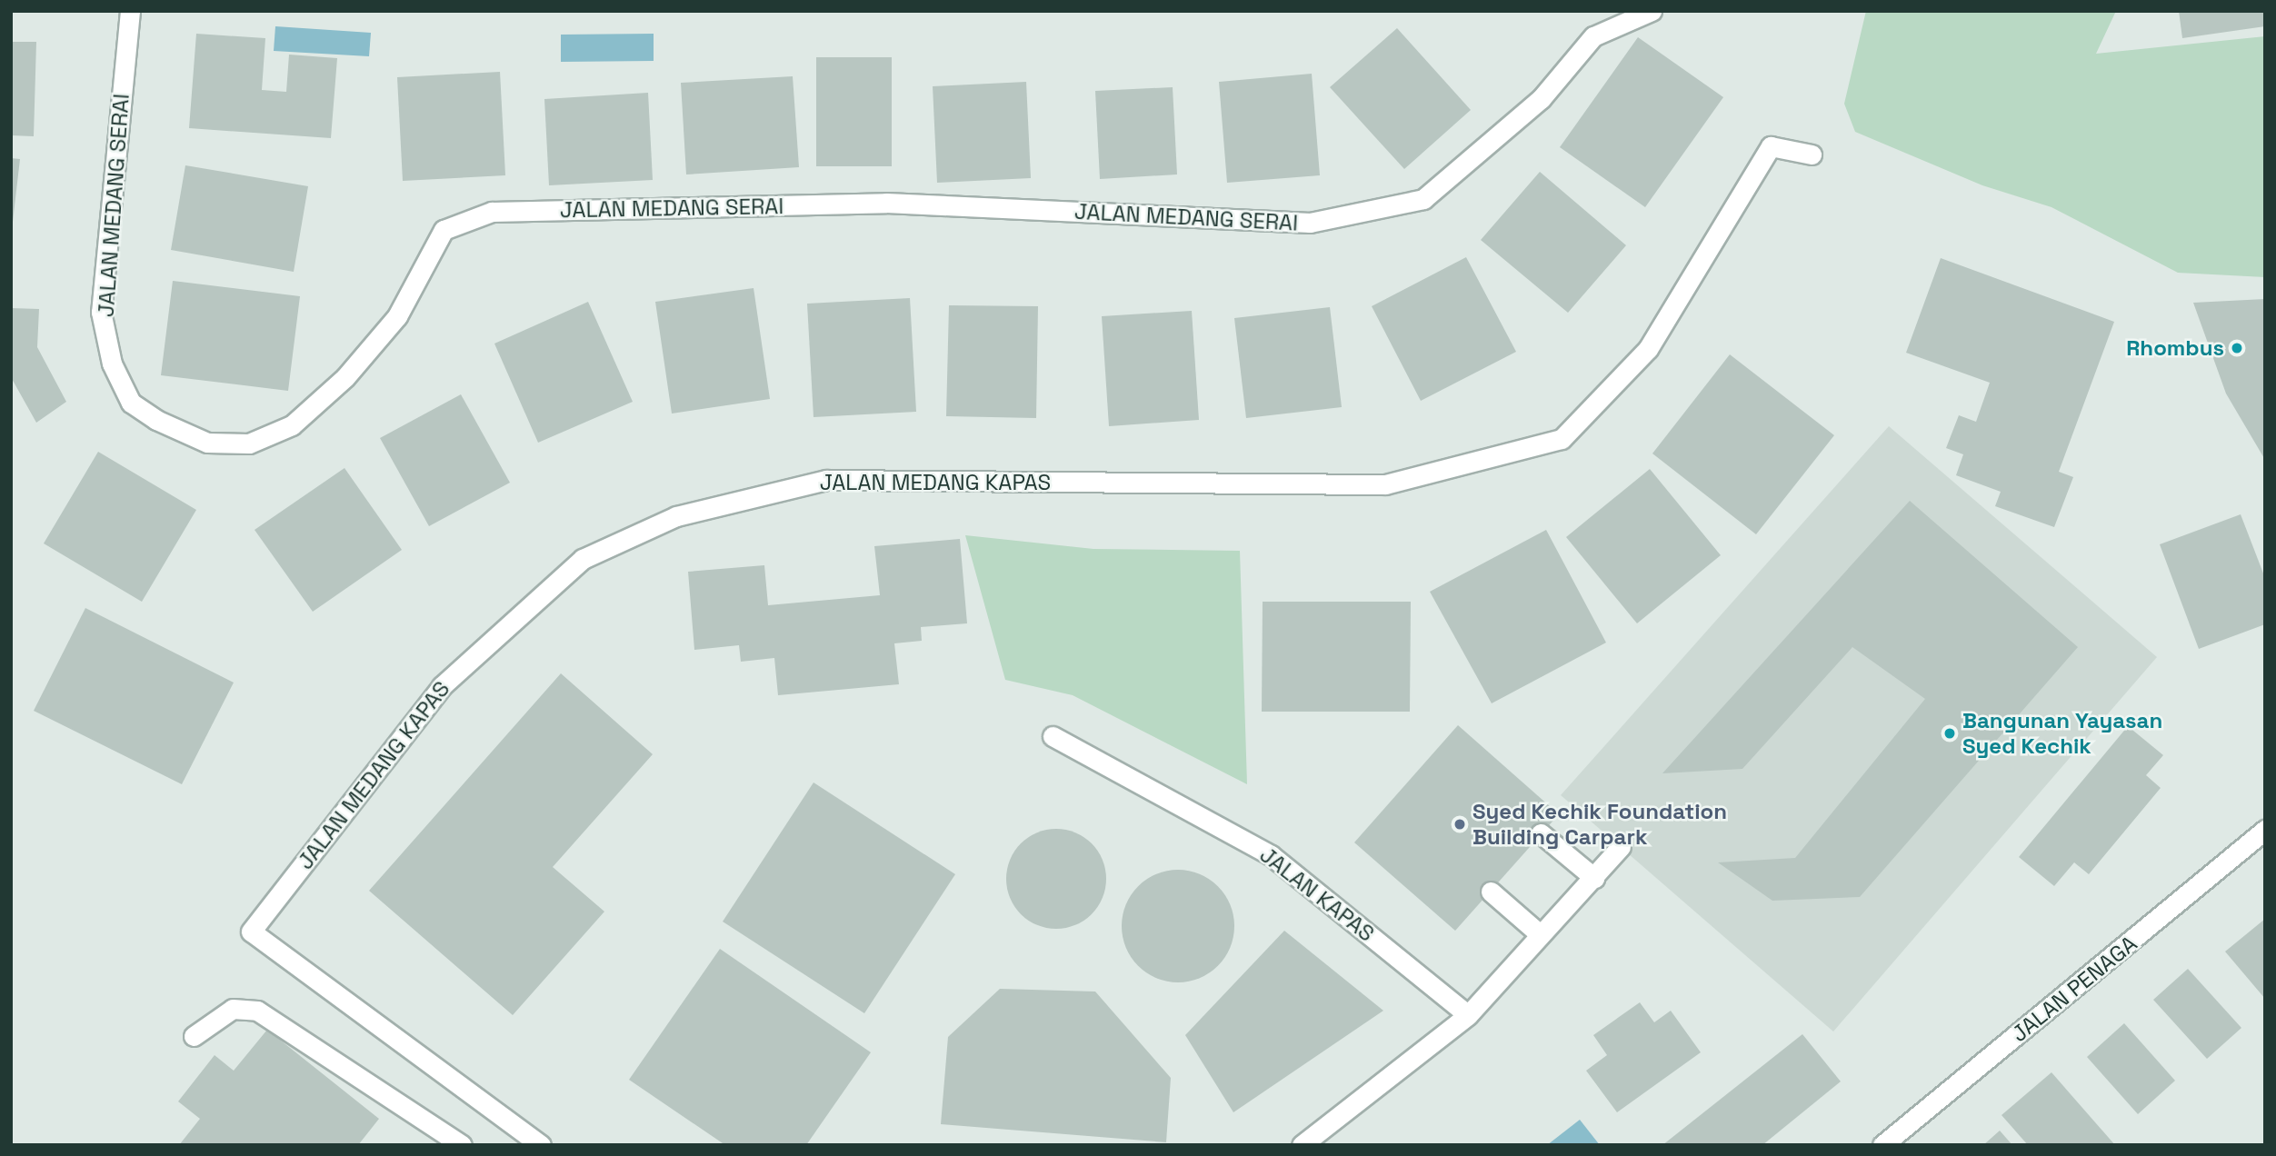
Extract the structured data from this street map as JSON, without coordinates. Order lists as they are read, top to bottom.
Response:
{
  "streets": {
    "street": [
      "JALAN MEDANG SERAI",
      "JALAN MEDANG KAPAS",
      "JALAN KAPAS",
      "JALAN PENAGA"
    ]
  },
  "places": ["Rhombus", "Bangunan Yayasan Syed Kechik", "Syed Kechik Foundation Building Carpark"]
}
